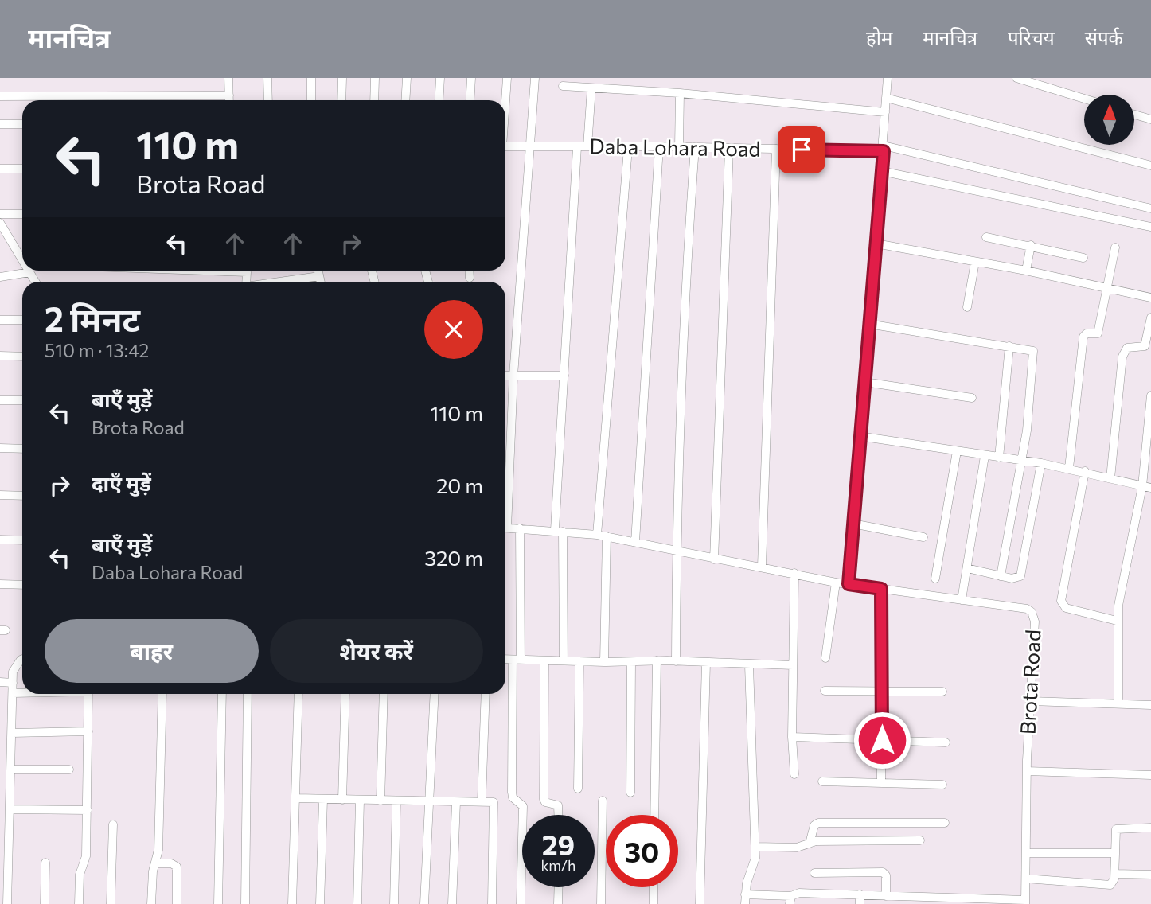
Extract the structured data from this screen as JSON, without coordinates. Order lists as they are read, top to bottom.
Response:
{
  "streets": {
    "street": ["Daba Lohara Road", "Brota Road"]
  },
  "north": "top",
  "page": {
    "header": "मानचित्र",
    "nav": [
      "होम",
      "मानचित्र",
      "परिचय",
      "संपर्क"
    ],
    "turn": ["110 m", "Brota Road"],
    "heading": ["2 मिनट", "510 m · 13:42"],
    "list": [
      {
        "name": "बाएँ मुड़ें",
        "note": "Brota Road",
        "value": "110 m"
      },
      {
        "name": "दाएँ मुड़ें",
        "value": "20 m"
      },
      {
        "name": "बाएँ मुड़ें",
        "note": "Daba Lohara Road",
        "value": "320 m"
      }
    ],
    "buttons": ["बाहर", "शेयर करें"],
    "speed": "29 km/h",
    "limit": "30"
  }
}
